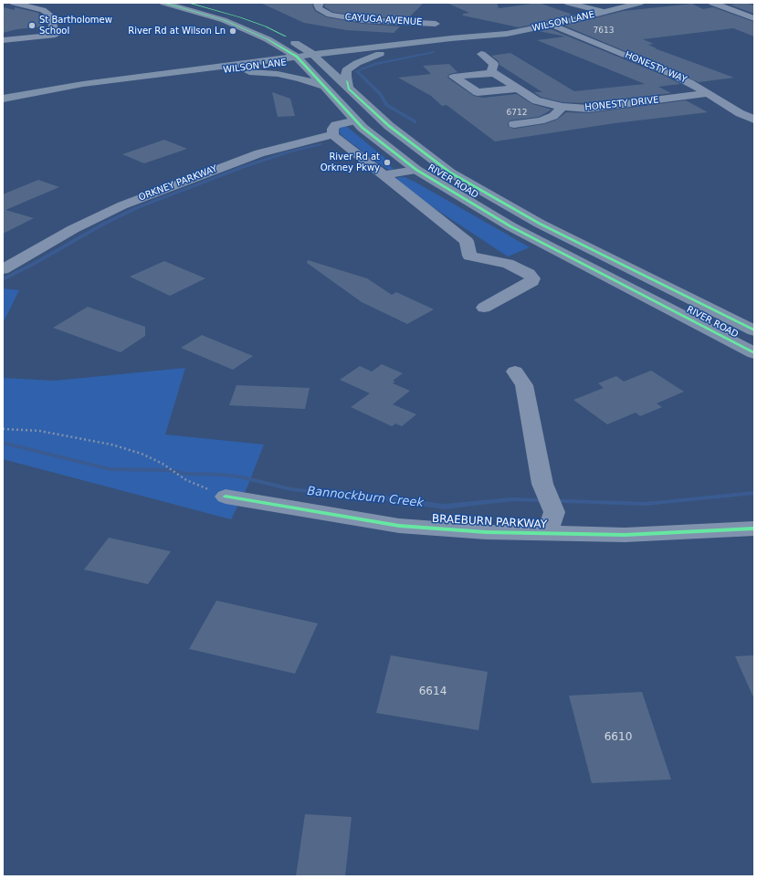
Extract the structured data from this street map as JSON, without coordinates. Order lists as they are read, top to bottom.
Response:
{
  "streets": {
    "main road": ["WILSON LANE", "RIVER ROAD"],
    "street": [
      "CAYUGA AVENUE",
      "HONESTY WAY",
      "HONESTY DRIVE",
      "ORKNEY PARKWAY",
      "BRAEBURN PARKWAY"
    ]
  },
  "crossings": [
    ["WILSON LANE", "HONESTY WAY"],
    ["WILSON LANE", "RIVER ROAD"],
    ["HONESTY WAY", "HONESTY DRIVE"]
  ],
  "water": ["Bannockburn Creek"],
  "places": ["St Bartholomew School", "River Rd at Wilson Ln", "River Rd at Orkney Pkwy"],
  "house_numbers": [
    "7613",
    "6712",
    "6614",
    "6610"
  ]
}
